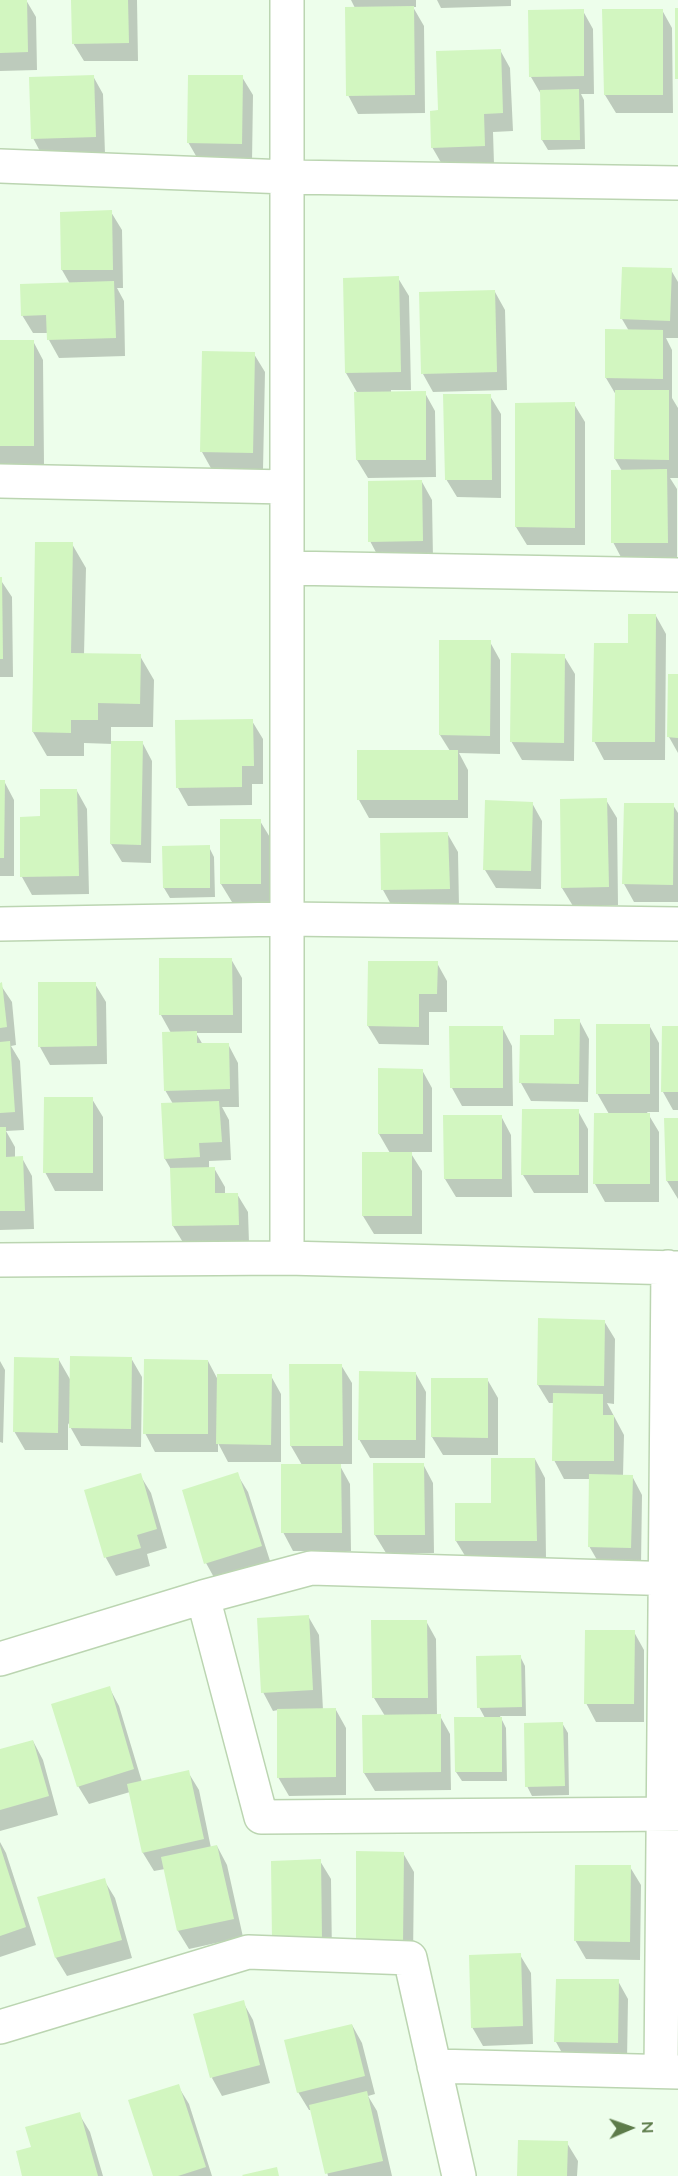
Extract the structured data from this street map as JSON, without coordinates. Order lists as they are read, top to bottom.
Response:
{
  "north": "right"
}
